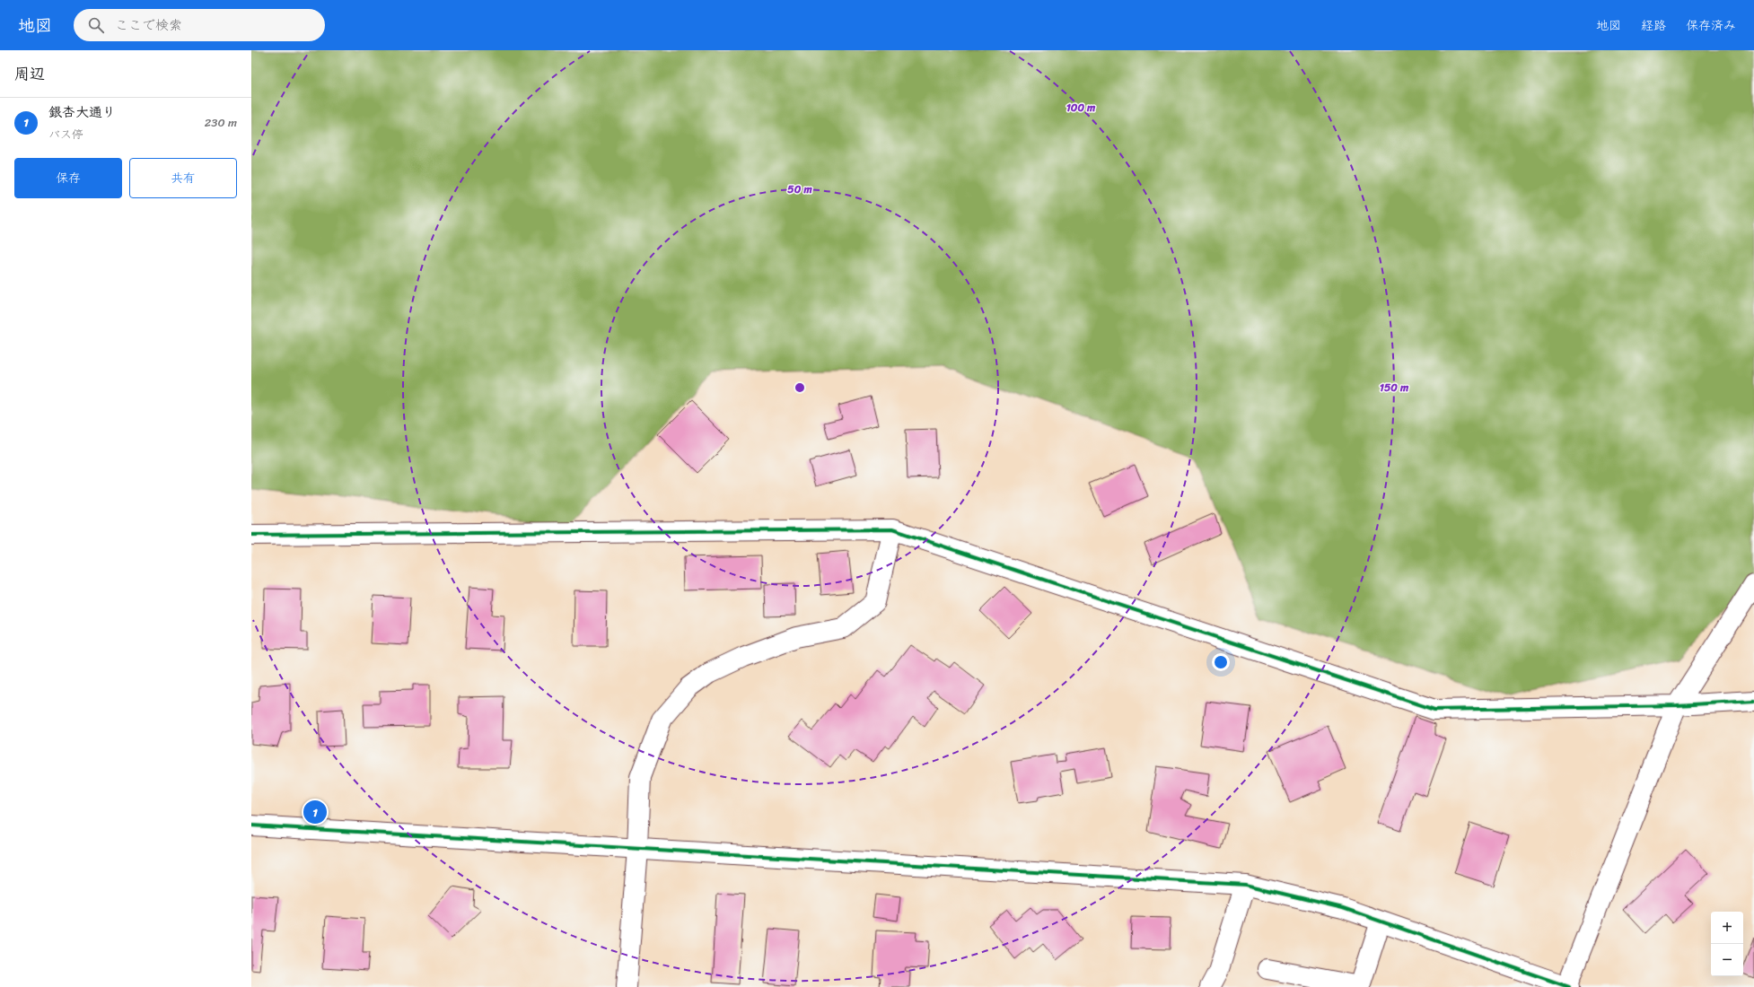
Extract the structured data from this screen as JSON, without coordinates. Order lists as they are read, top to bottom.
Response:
{
  "page": {
    "header": "地図",
    "search": "ここで検索",
    "nav": ["地図", "経路", "保存済み"],
    "heading": "周辺",
    "list": [
      {
        "mark": "1",
        "name": "銀杏大通り",
        "note": "バス停",
        "value": "230 m"
      }
    ],
    "buttons": ["保存", "共有"],
    "pins": "1",
    "map_buttons": ["+", "−"]
  },
  "rings": ["100 m", "50 m", "150 m"]
}
